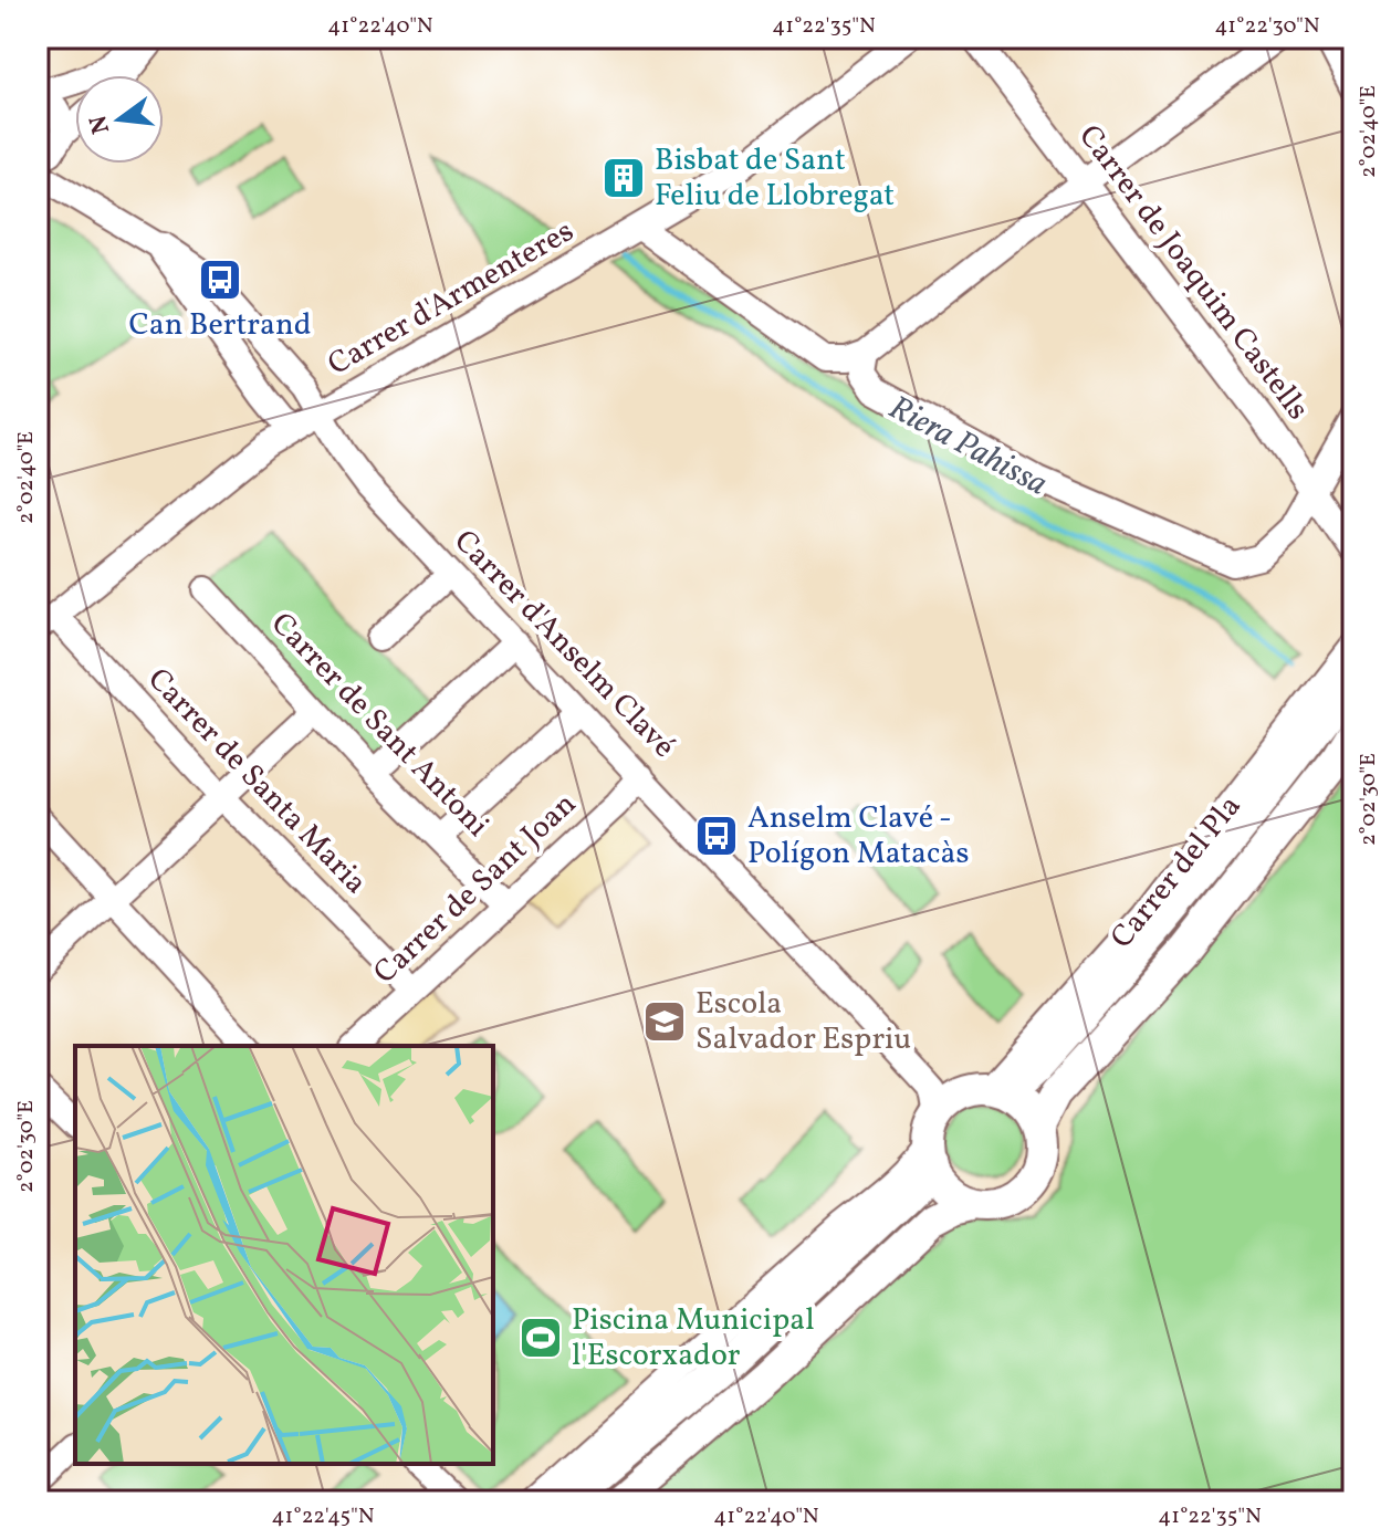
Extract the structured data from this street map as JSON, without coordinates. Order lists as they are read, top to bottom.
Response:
{
  "streets": {
    "main road": ["Carrer del Pla"],
    "street": [
      "Carrer de Joaquim Castells",
      "Carrer d'Armenteres",
      "Carrer d'Anselm Clavé",
      "Carrer de Sant Antoni",
      "Carrer de Santa Maria",
      "Carrer de Sant Joan"
    ]
  },
  "crossings": [
    ["Carrer d'Armenteres", "Carrer d'Anselm Clavé"],
    ["Carrer d'Armenteres", "Carrer de Santa Maria"],
    ["Carrer d'Anselm Clavé", "Carrer del Pla"],
    ["Carrer d'Anselm Clavé", "Carrer de Sant Joan"],
    ["Carrer de Sant Antoni", "Carrer de Sant Joan"],
    ["Carrer de Santa Maria", "Carrer de Sant Joan"]
  ],
  "water": ["Riera Pahissa"],
  "places": {
    "building": ["Bisbat de Sant Feliu de Llobregat"],
    "bus stop": ["Can Bertrand", "Anselm Clavé - Polígon Matacàs"],
    "school or university": ["Escola Salvador Espriu"],
    "sports": ["Piscina Municipal l'Escorxador"]
  },
  "north": "left",
  "coordinates": [
    "41°22'40\"N",
    "41°22'35\"N",
    "41°22'30\"N",
    "2°02'40\"E",
    "2°02'30\"E",
    "41°22'45\"N"
  ]
}
